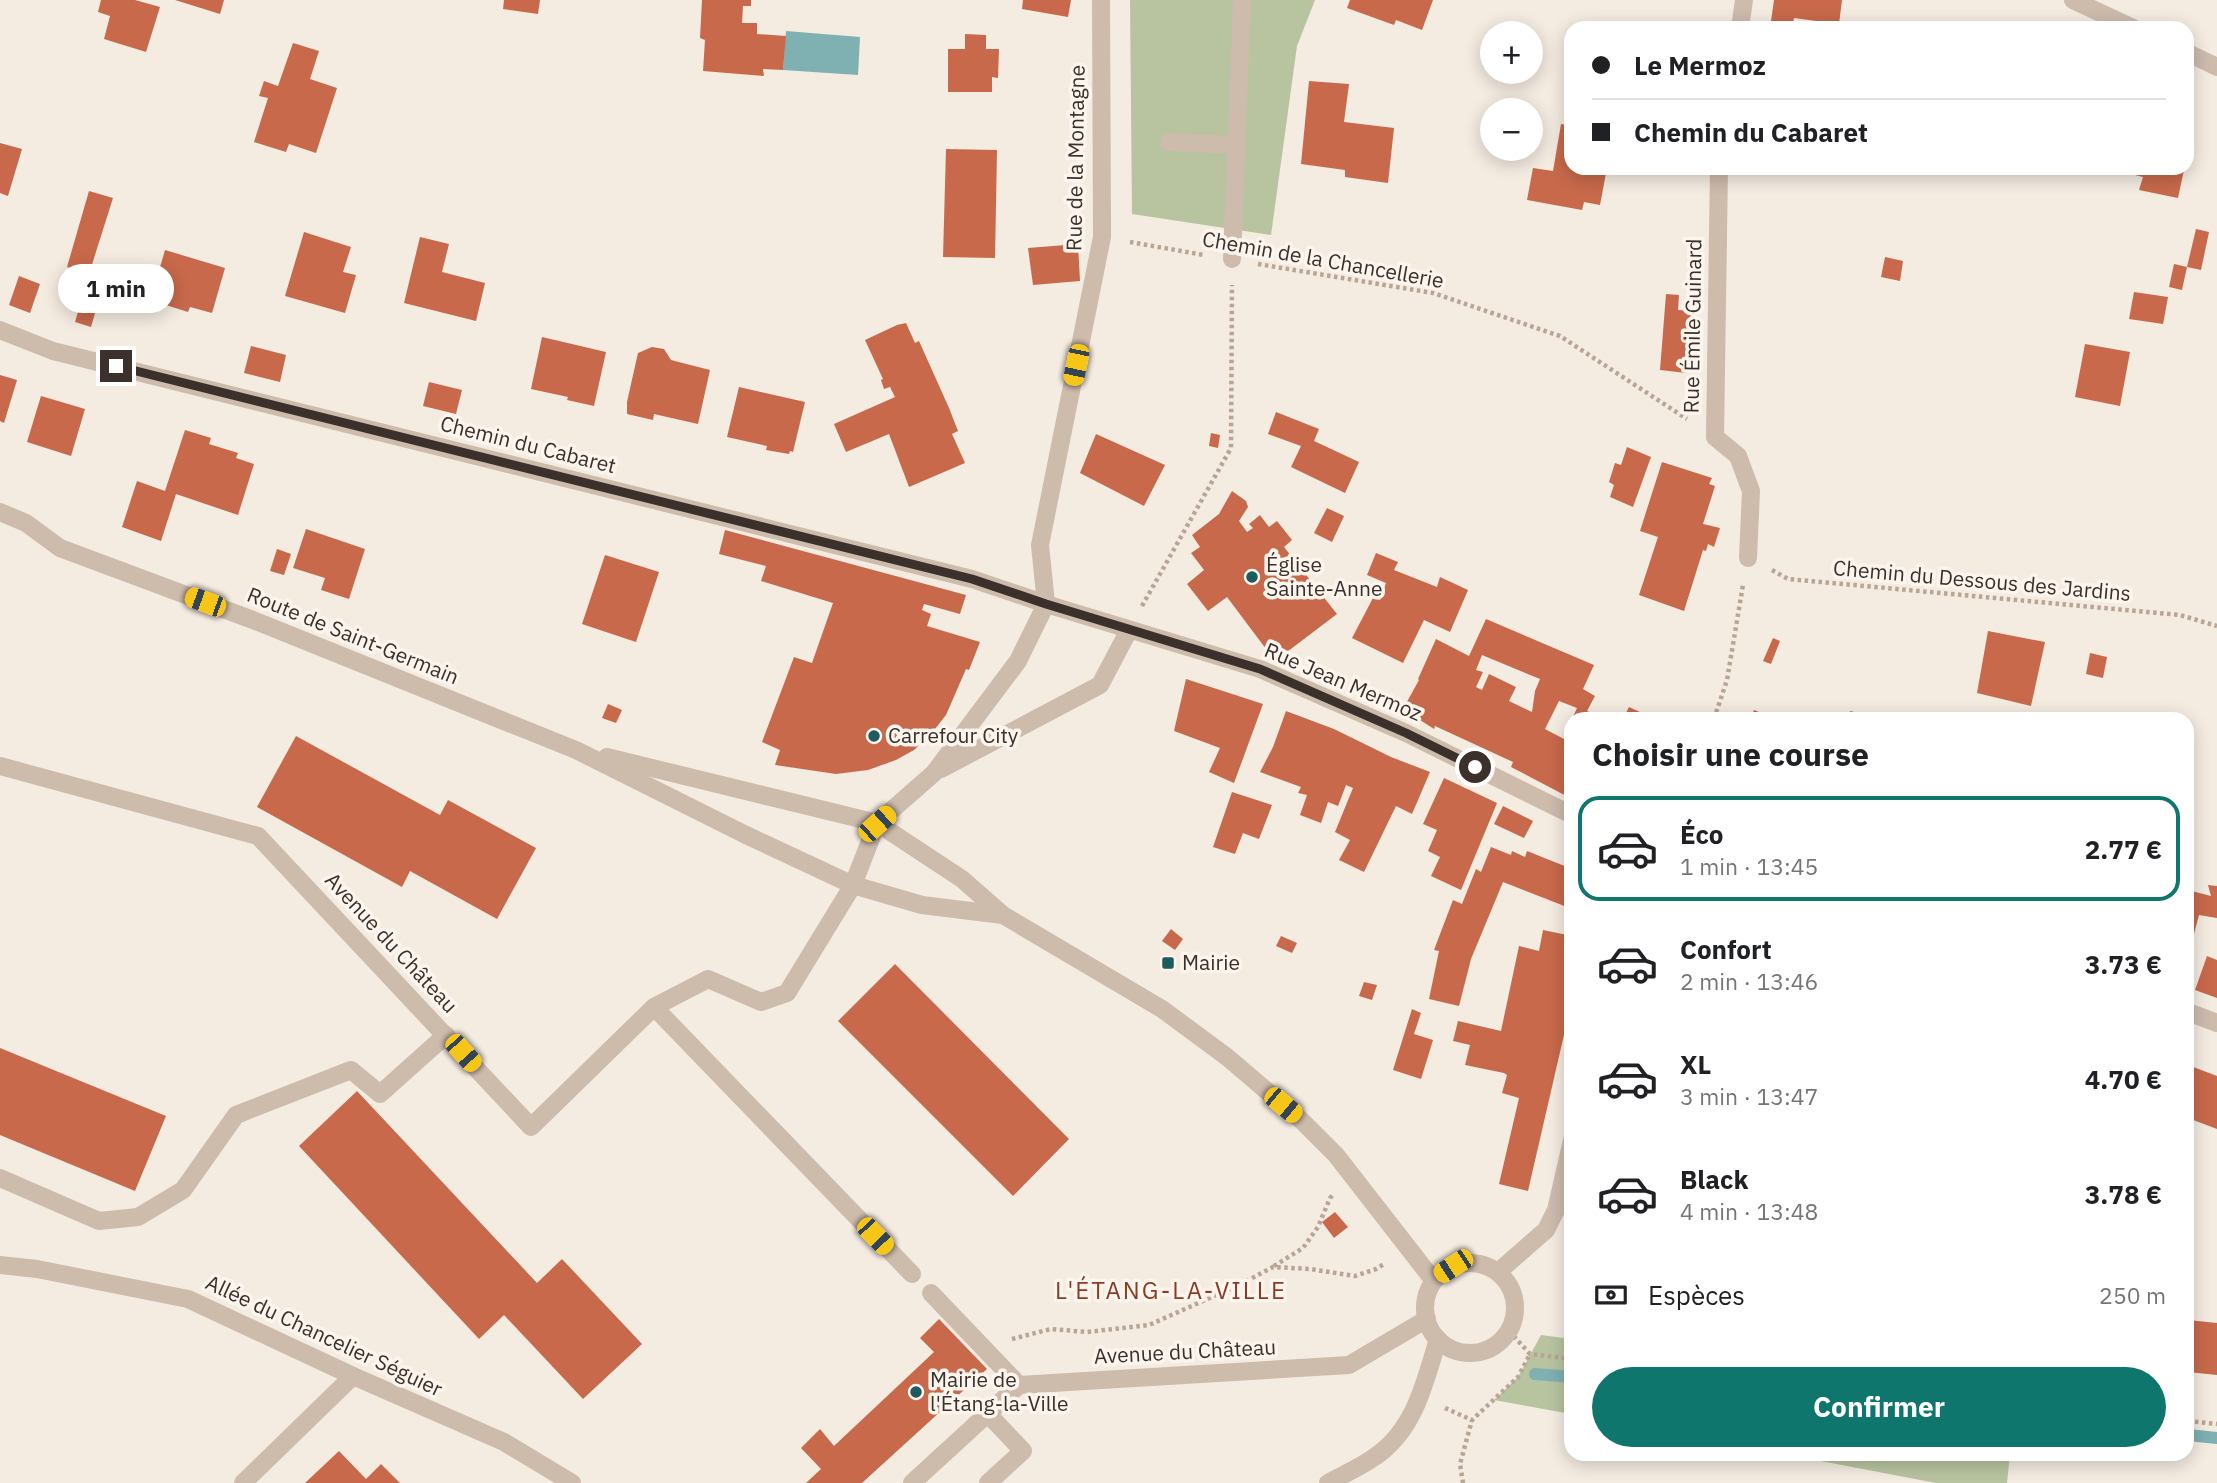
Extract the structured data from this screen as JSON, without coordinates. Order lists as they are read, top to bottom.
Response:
{
  "streets": {
    "street": [
      "Rue de la Montagne",
      "Rue Émile Guinard",
      "Chemin du Cabaret",
      "Route de Saint-Germain",
      "Rue Jean Mermoz",
      "Avenue du Château",
      "Allée du Chancelier Séguier"
    ],
    "path": ["Chemin de la Chancellerie", "Chemin du Dessous des Jardins"]
  },
  "crossings": [
    ["Rue de la Montagne", "Chemin de la Chancellerie"],
    ["Rue de la Montagne", "Chemin du Cabaret"],
    ["Rue de la Montagne", "Rue Jean Mermoz"],
    ["Chemin de la Chancellerie", "Rue Émile Guinard"],
    ["Rue Émile Guinard", "Chemin du Dessous des Jardins"],
    ["Chemin du Cabaret", "Rue Jean Mermoz"]
  ],
  "districts": ["L'ÉTANG-LA-VILLE"],
  "places": {
    "other": ["Église Sainte-Anne", "Carrefour City", "Mairie de l'Étang-la-Ville"],
    "transit": ["Mairie"]
  },
  "page": {
    "map_buttons": ["+", "−"],
    "banner": ["Le Mermoz", "Chemin du Cabaret"],
    "bubble": "1 min",
    "heading": "Choisir une course",
    "list": [
      {
        "name": "Éco",
        "note": "1 min · 13:45",
        "value": "2.77 €"
      },
      {
        "name": "Confort",
        "note": "2 min · 13:46",
        "value": "3.73 €"
      },
      {
        "name": "XL",
        "note": "3 min · 13:47",
        "value": "4.70 €"
      },
      {
        "name": "Black",
        "note": "4 min · 13:48",
        "value": "3.78 €"
      }
    ],
    "pay": ["Espèces", "250 m"],
    "buttons": "Confirmer"
  }
}
